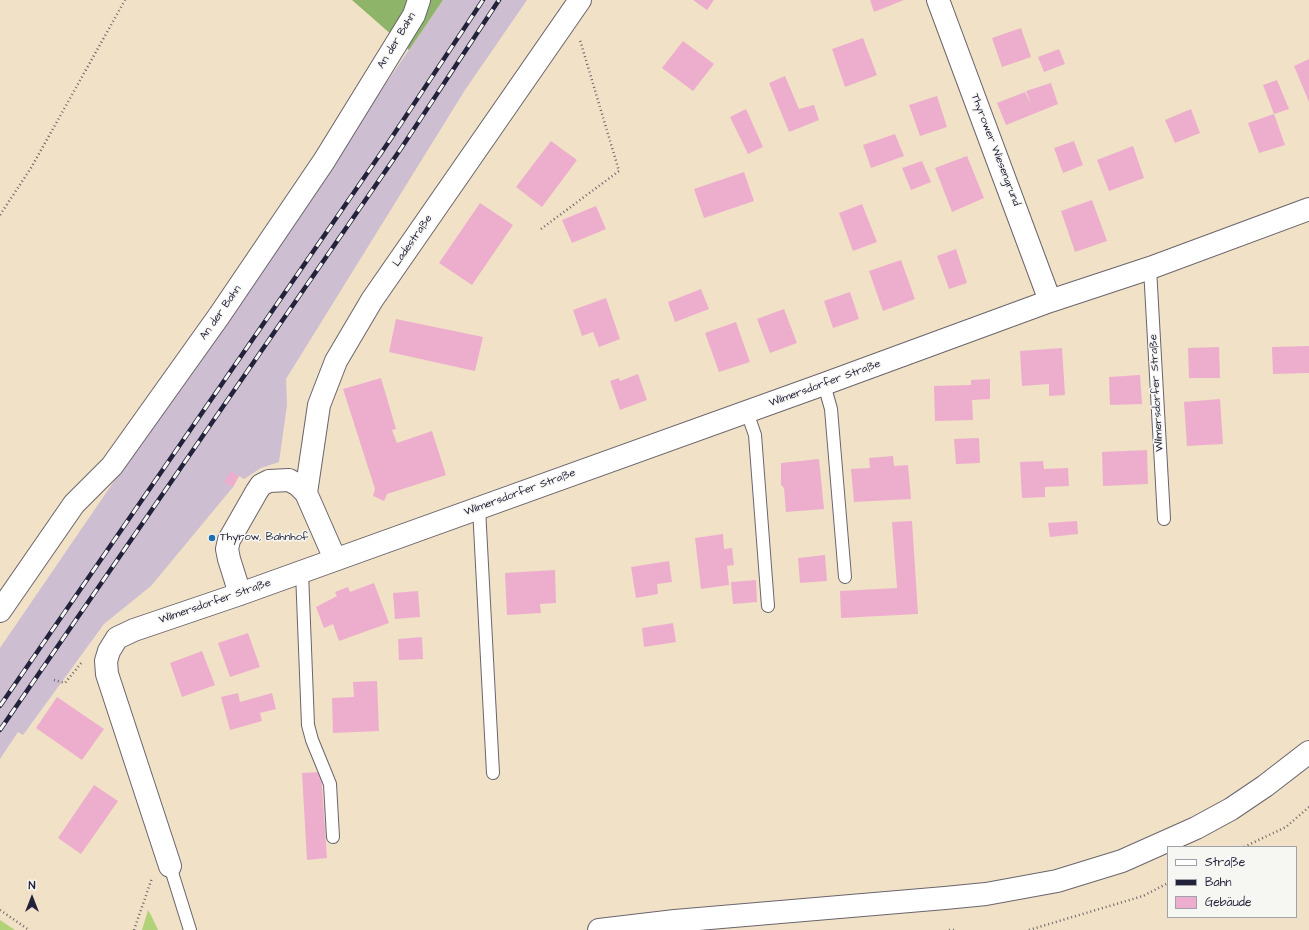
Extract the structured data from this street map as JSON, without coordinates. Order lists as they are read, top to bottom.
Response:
{
  "streets": {
    "street": [
      "An der Bahn",
      "Thyrower Wiesengrund",
      "Ladestraße",
      "Wilmersdorfer Straße"
    ]
  },
  "crossings": [
    ["Thyrower Wiesengrund", "Wilmersdorfer Straße"]
  ],
  "places": ["Thyrow, Bahnhof"],
  "legend": ["Straße", "Bahn", "Gebäude"],
  "north": "top"
}
